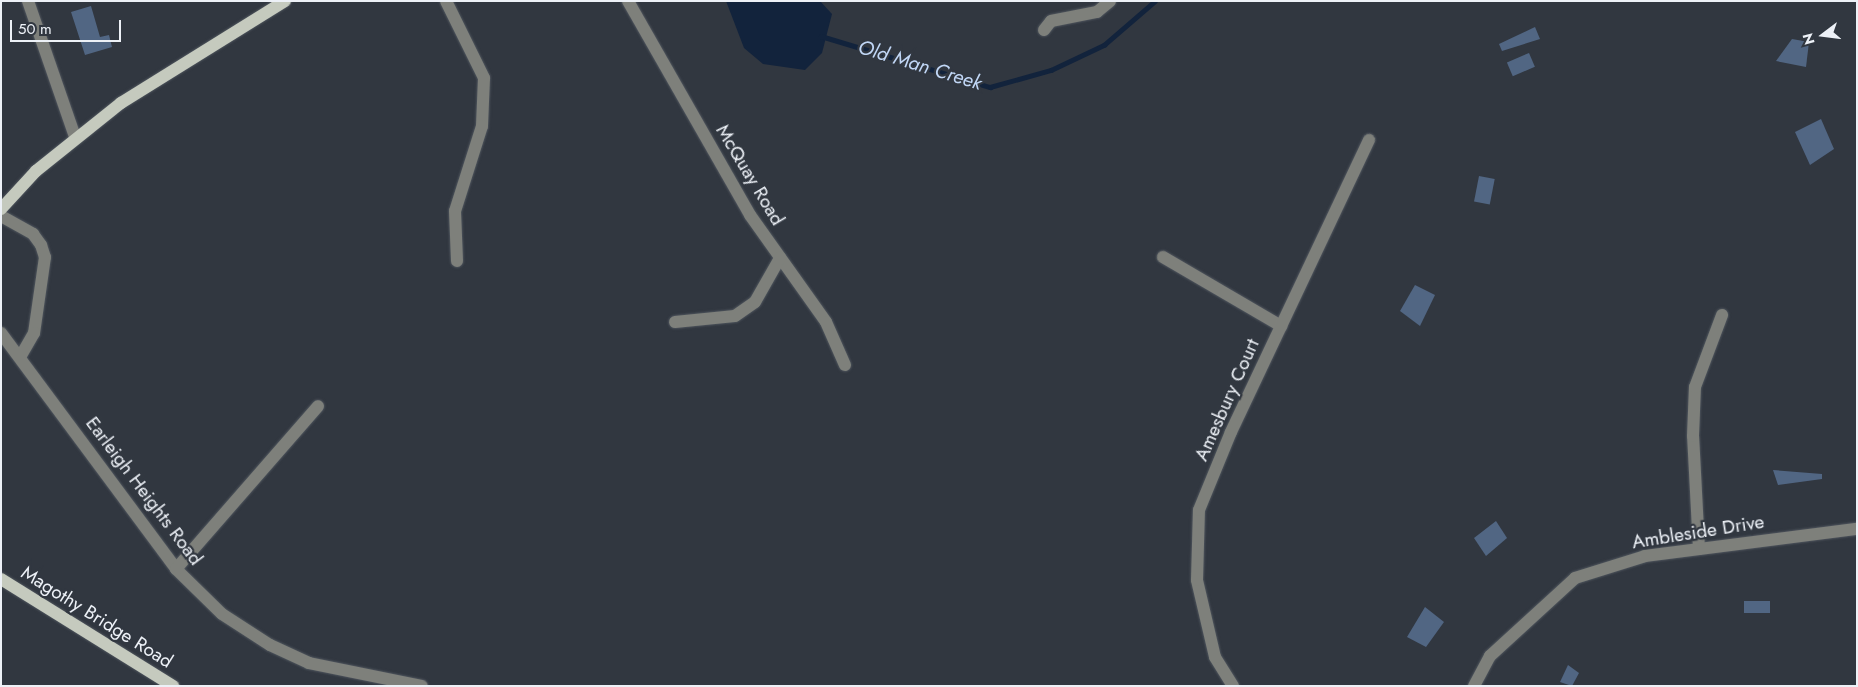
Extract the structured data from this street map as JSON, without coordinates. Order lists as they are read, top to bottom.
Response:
{
  "streets": {
    "main road": ["Magothy Bridge Road"],
    "street": [
      "McQuay Road",
      "Amesbury Court",
      "Earleigh Heights Road",
      "Ambleside Drive"
    ]
  },
  "water": ["Old Man Creek"],
  "scale_bar": "50 m",
  "north": "left"
}
